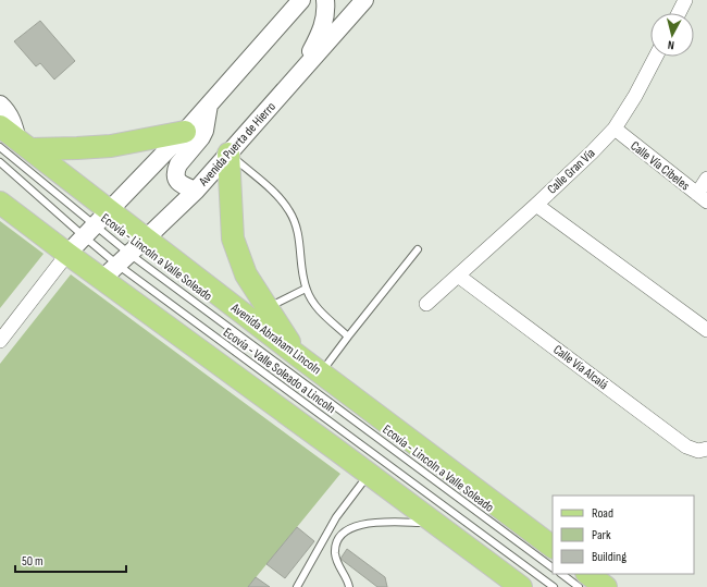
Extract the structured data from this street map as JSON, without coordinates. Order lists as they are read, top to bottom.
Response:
{
  "streets": {
    "main road": ["Avenida Abraham Lincoln"],
    "street": [
      "Avenida Puerta de Hierro",
      "Calle Vía Cibeles",
      "Calle Gran Vía",
      "Calle Vía Alcalá"
    ],
    "lane": ["Ecovía - Lincoln a Valle Soleado", "Ecovía - Valle Soleado a Lincoln"]
  },
  "crossings": [
    ["Avenida Puerta de Hierro", "Ecovía - Lincoln a Valle Soleado"],
    ["Avenida Puerta de Hierro", "Avenida Abraham Lincoln"],
    ["Avenida Puerta de Hierro", "Ecovía - Valle Soleado a Lincoln"],
    ["Calle Vía Cibeles", "Calle Gran Vía"],
    ["Calle Gran Vía", "Calle Vía Alcalá"],
    ["Ecovía - Lincoln a Valle Soleado", "Avenida Abraham Lincoln"],
    ["Ecovía - Lincoln a Valle Soleado", "Ecovía - Valle Soleado a Lincoln"],
    ["Avenida Abraham Lincoln", "Ecovía - Valle Soleado a Lincoln"]
  ],
  "legend": ["Road", "Park", "Building"],
  "scale_bar": "50 m",
  "north": "bottom"
}
